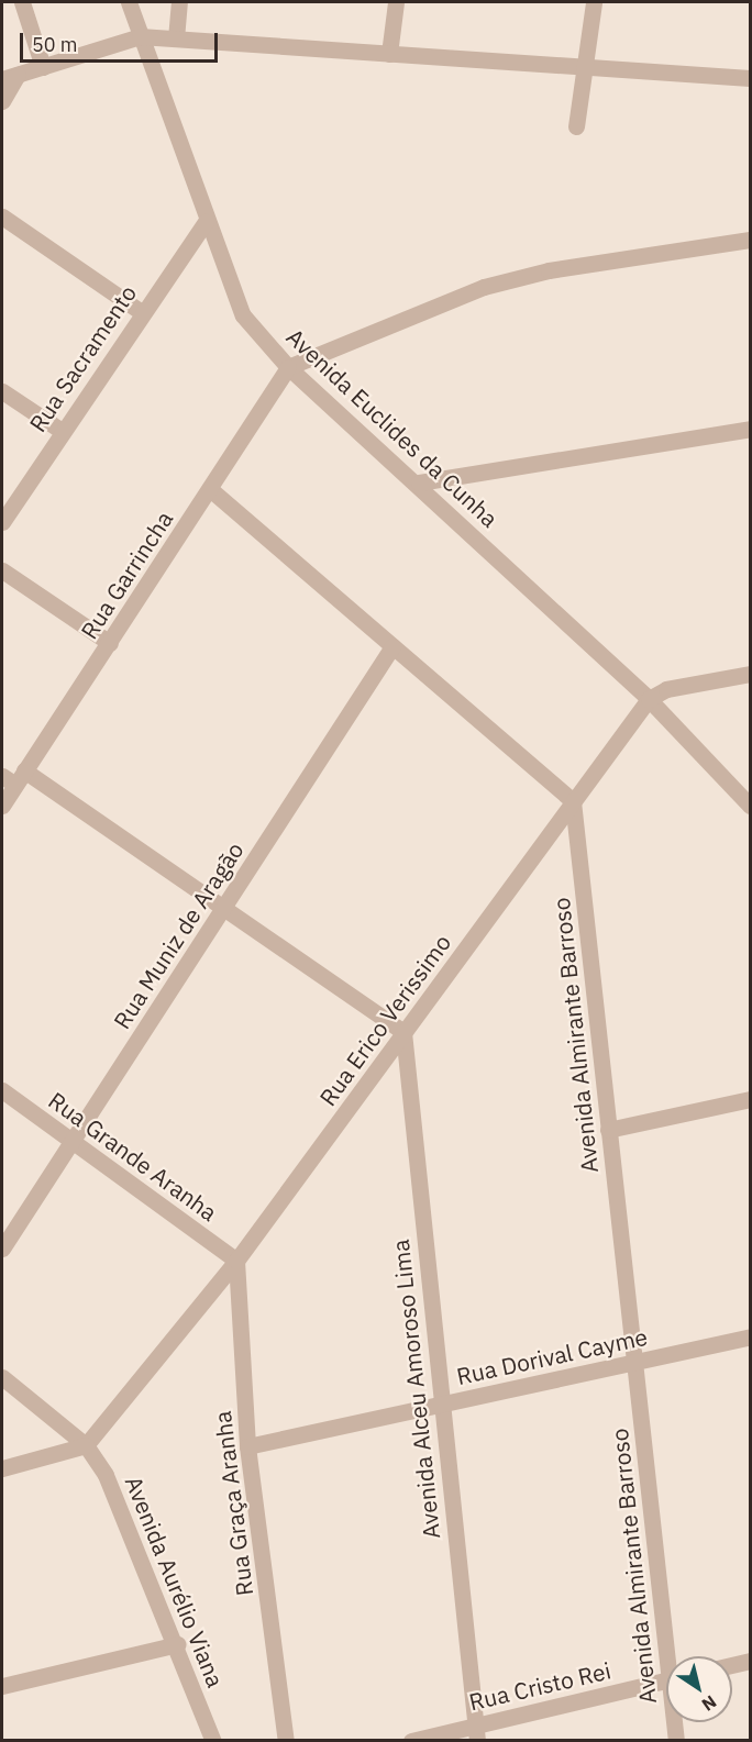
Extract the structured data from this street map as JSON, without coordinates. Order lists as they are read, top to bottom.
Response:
{
  "streets": {
    "street": [
      "Rua Sacramento",
      "Avenida Euclides da Cunha",
      "Rua Garrincha",
      "Rua Muniz de Aragão",
      "Rua Erico Verissimo",
      "Avenida Almirante Barroso",
      "Rua Grande Aranha",
      "Rua Dorival Cayme",
      "Avenida Alceu Amoroso Lima",
      "Rua Graça Aranha",
      "Avenida Aurélio Viana",
      "Rua Cristo Rei"
    ]
  },
  "crossings": [
    ["Rua Sacramento", "Avenida Euclides da Cunha"],
    ["Avenida Euclides da Cunha", "Rua Garrincha"],
    ["Avenida Euclides da Cunha", "Rua Erico Verissimo"],
    ["Rua Muniz de Aragão", "Rua Grande Aranha"],
    ["Rua Erico Verissimo", "Avenida Almirante Barroso"],
    ["Rua Erico Verissimo", "Rua Grande Aranha"],
    ["Rua Erico Verissimo", "Avenida Alceu Amoroso Lima"],
    ["Rua Erico Verissimo", "Rua Graça Aranha"],
    ["Rua Erico Verissimo", "Avenida Aurélio Viana"],
    ["Avenida Almirante Barroso", "Rua Dorival Cayme"],
    ["Rua Grande Aranha", "Rua Graça Aranha"],
    ["Rua Dorival Cayme", "Avenida Alceu Amoroso Lima"],
    ["Rua Dorival Cayme", "Rua Graça Aranha"],
    ["Avenida Alceu Amoroso Lima", "Rua Cristo Rei"]
  ],
  "scale_bar": "50 m",
  "north": "bottom right"
}
